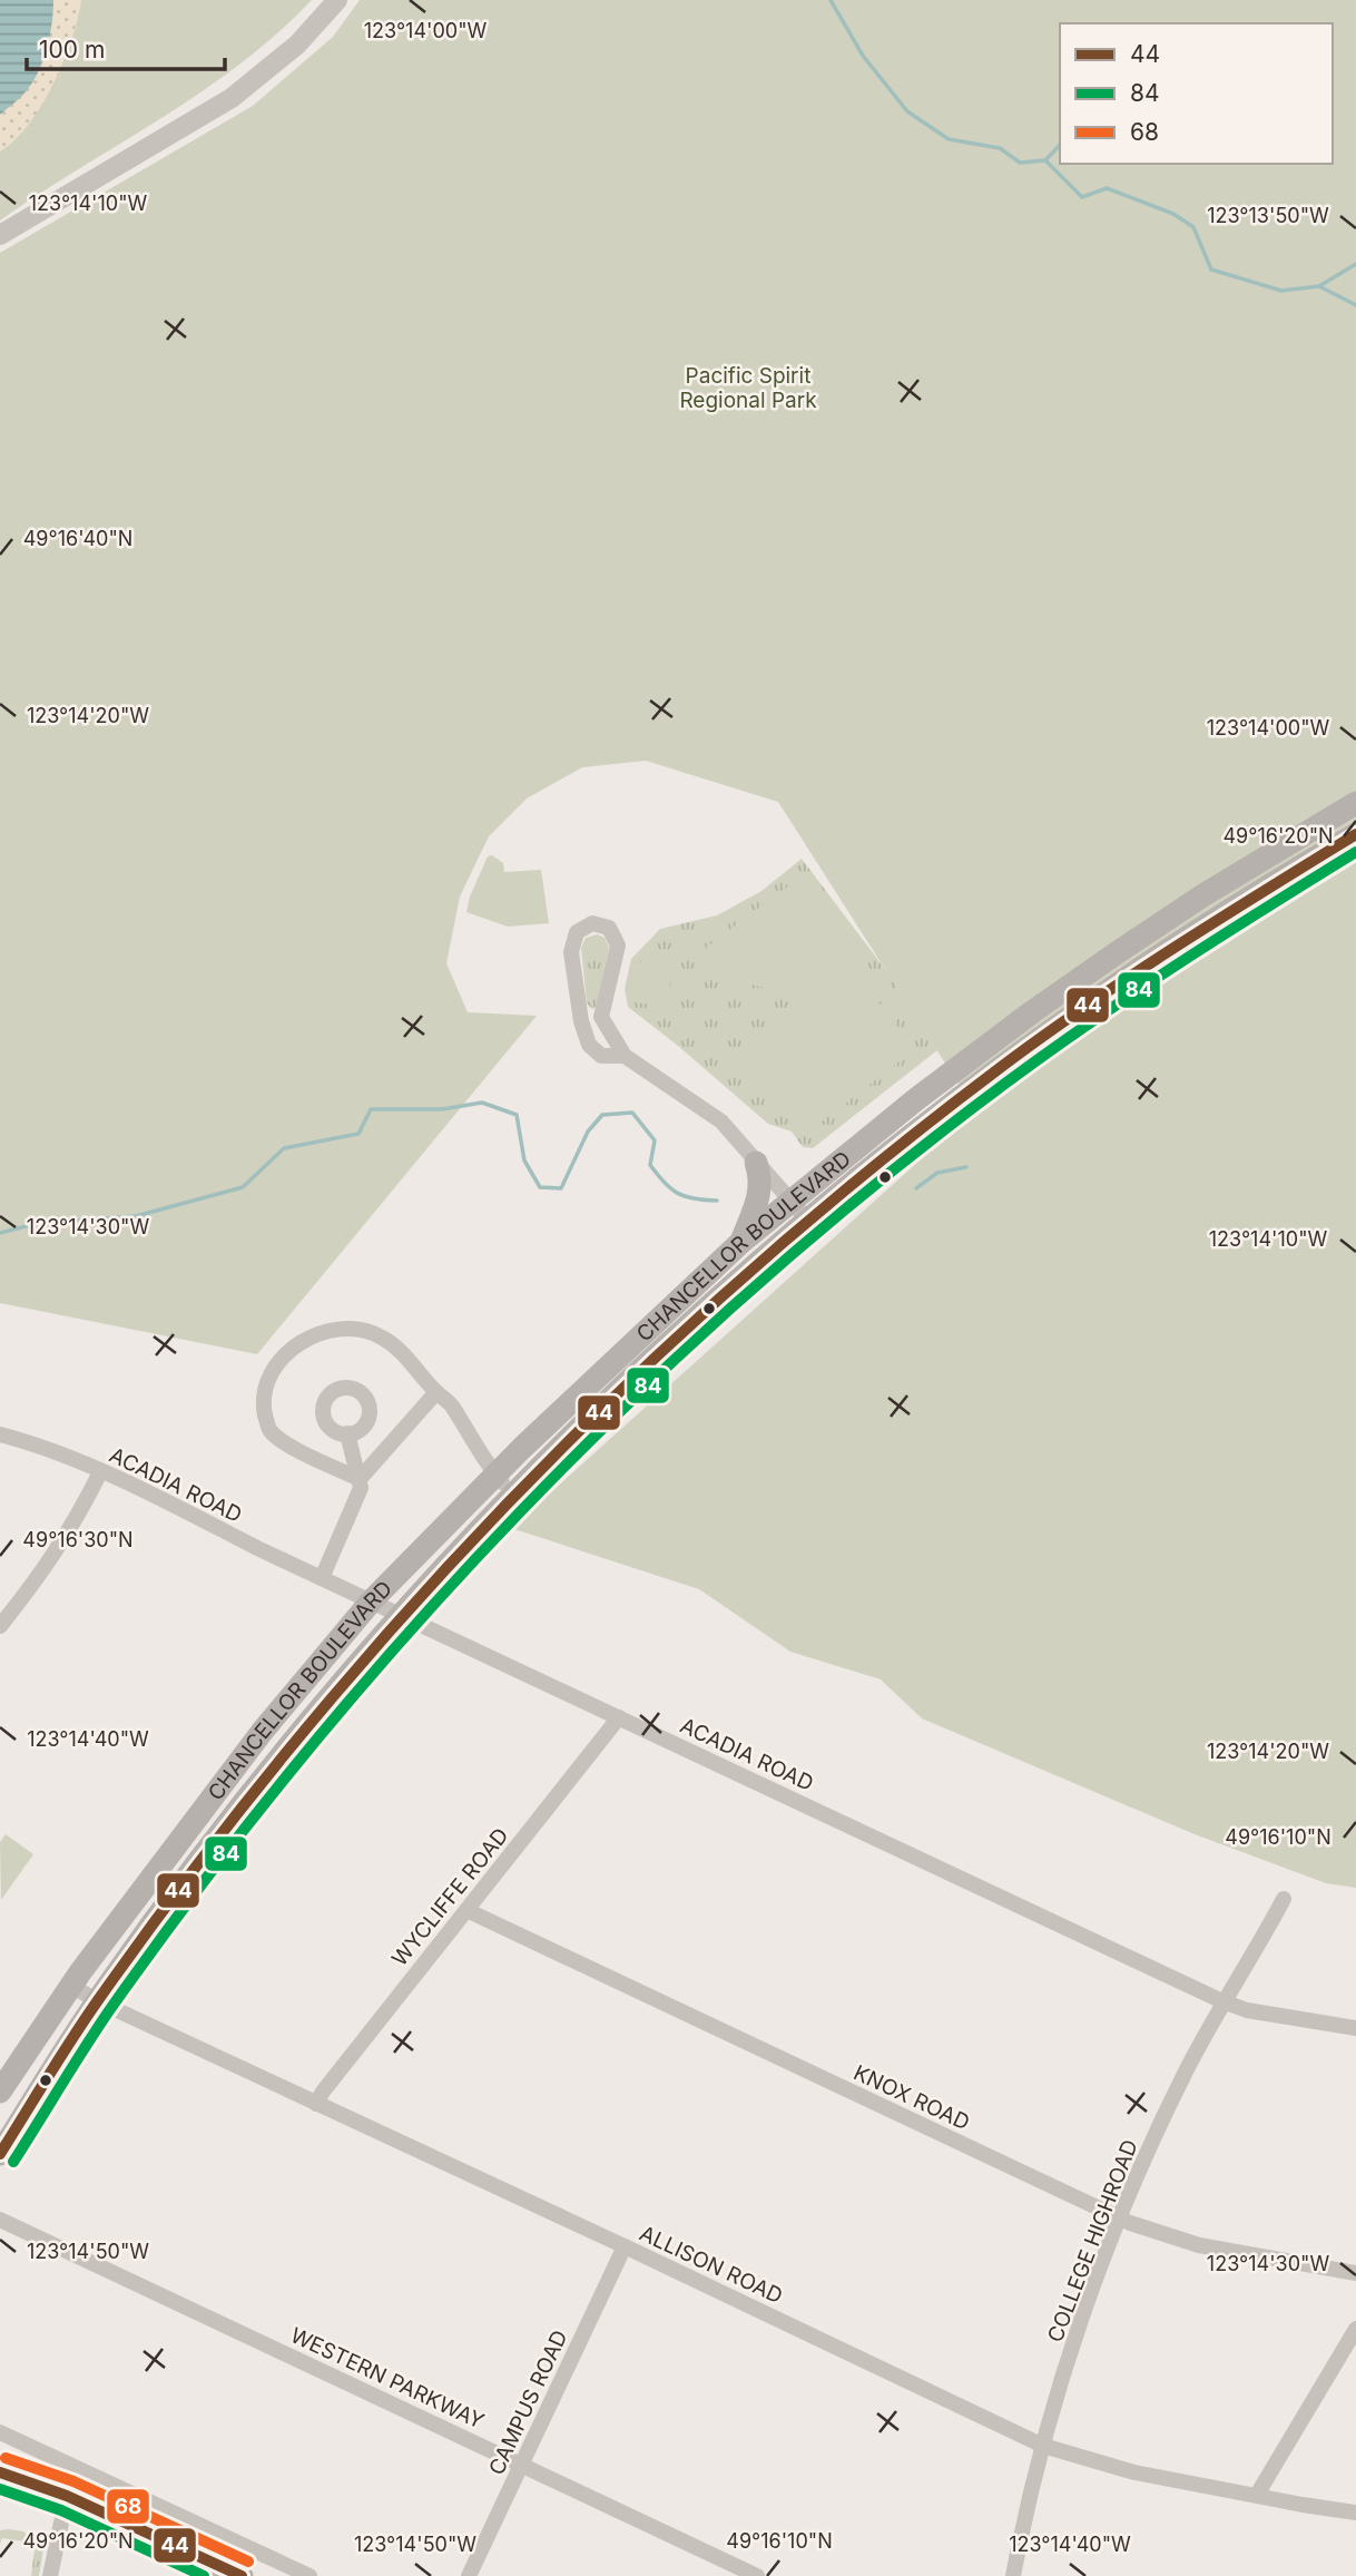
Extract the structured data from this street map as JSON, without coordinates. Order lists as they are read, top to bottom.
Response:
{
  "streets": {
    "main road": ["CHANCELLOR BOULEVARD"],
    "street": [
      "ACADIA ROAD",
      "WYCLIFFE ROAD",
      "KNOX ROAD",
      "COLLEGE HIGHROAD",
      "ALLISON ROAD",
      "WESTERN PARKWAY",
      "CAMPUS ROAD"
    ]
  },
  "crossings": [
    ["CHANCELLOR BOULEVARD", "ACADIA ROAD"],
    ["CHANCELLOR BOULEVARD", "ALLISON ROAD"],
    ["ACADIA ROAD", "WYCLIFFE ROAD"],
    ["ACADIA ROAD", "COLLEGE HIGHROAD"],
    ["WYCLIFFE ROAD", "KNOX ROAD"],
    ["WYCLIFFE ROAD", "ALLISON ROAD"],
    ["KNOX ROAD", "COLLEGE HIGHROAD"],
    ["COLLEGE HIGHROAD", "ALLISON ROAD"],
    ["ALLISON ROAD", "CAMPUS ROAD"],
    ["WESTERN PARKWAY", "CAMPUS ROAD"]
  ],
  "parks": ["Pacific Spirit Regional Park"],
  "lines": ["transit line 44", "transit line 84", "transit line 68"],
  "legend": ["44", "84", "68"],
  "scale_bar": "100 m",
  "coordinates": [
    "123°14'00\"W",
    "123°14'10\"W",
    "123°13'50\"W",
    "49°16'40\"N",
    "123°14'20\"W",
    "49°16'20\"N",
    "123°14'30\"W",
    "49°16'30\"N",
    "123°14'40\"W",
    "49°16'10\"N",
    "123°14'50\"W"
  ]
}
